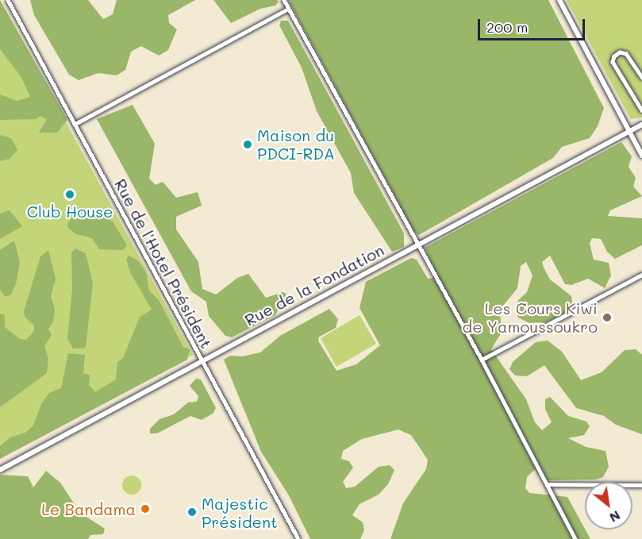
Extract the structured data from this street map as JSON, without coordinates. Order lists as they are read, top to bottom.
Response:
{
  "streets": {
    "street": ["Rue de l'Hotel Président", "Rue de la Fondation"]
  },
  "crossings": [
    ["Rue de l'Hotel Président", "Rue de la Fondation"]
  ],
  "places": [
    "Maison du PDCI-RDA",
    "Club House",
    "Les Cours Kiwi de Yamoussoukro",
    "Le Bandama",
    "Majestic Président"
  ],
  "scale_bar": "200 m",
  "north": "bottom right"
}
